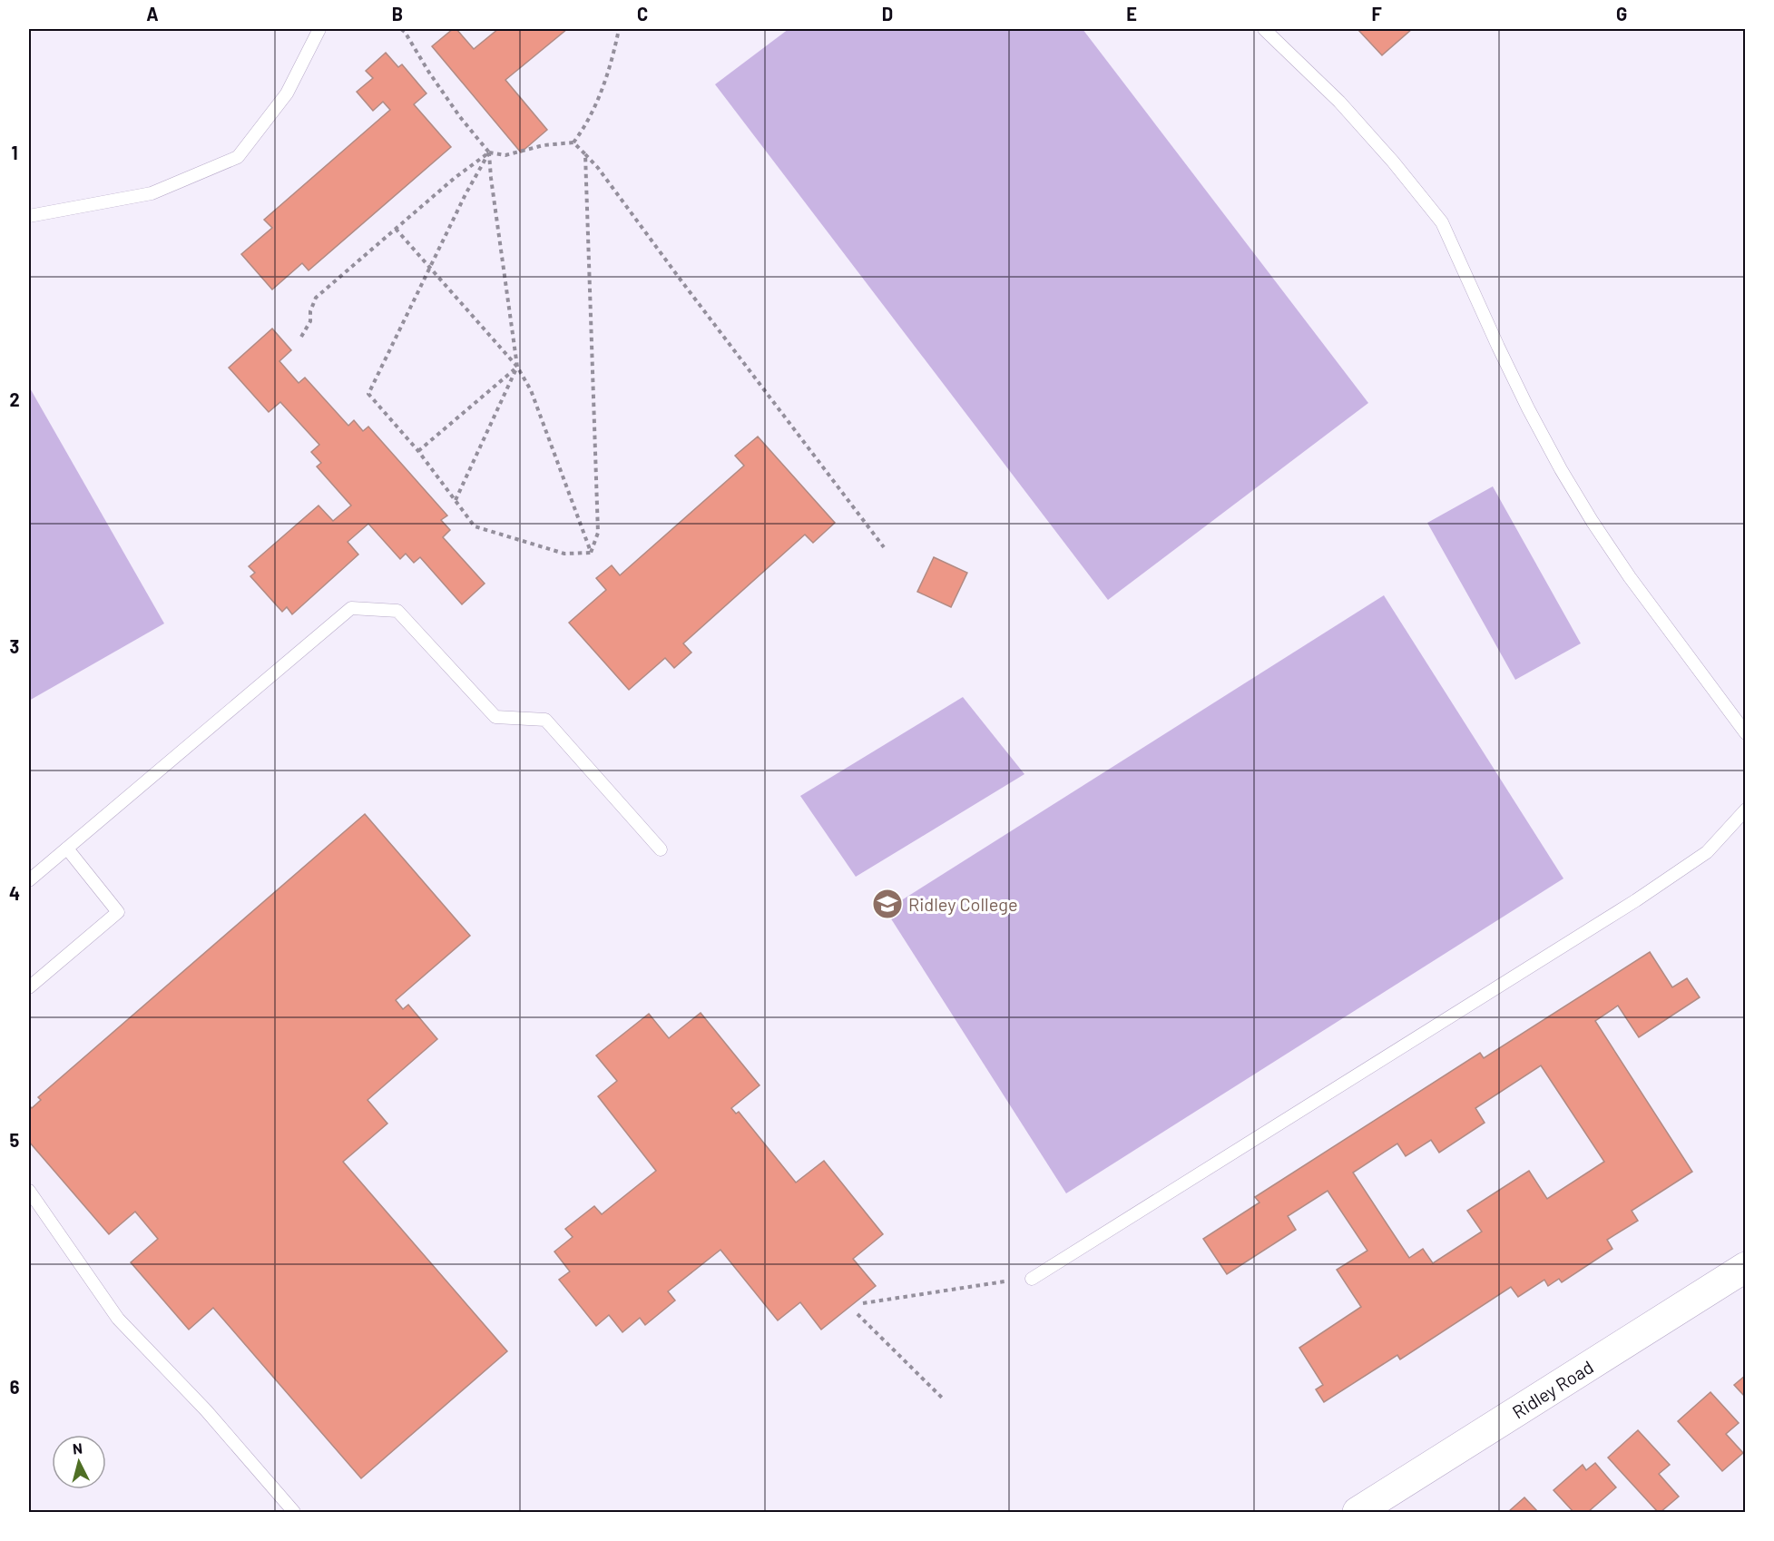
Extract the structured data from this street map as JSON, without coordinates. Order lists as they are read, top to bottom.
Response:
{
  "streets": {
    "street": ["Ridley Road"]
  },
  "places": {
    "school or university": ["Ridley College"]
  },
  "north": "top",
  "grid": {
    "columns": [
      "A",
      "B",
      "C",
      "D",
      "E",
      "F",
      "G"
    ],
    "rows": [
      "1",
      "2",
      "3",
      "4",
      "5",
      "6"
    ]
  }
}
